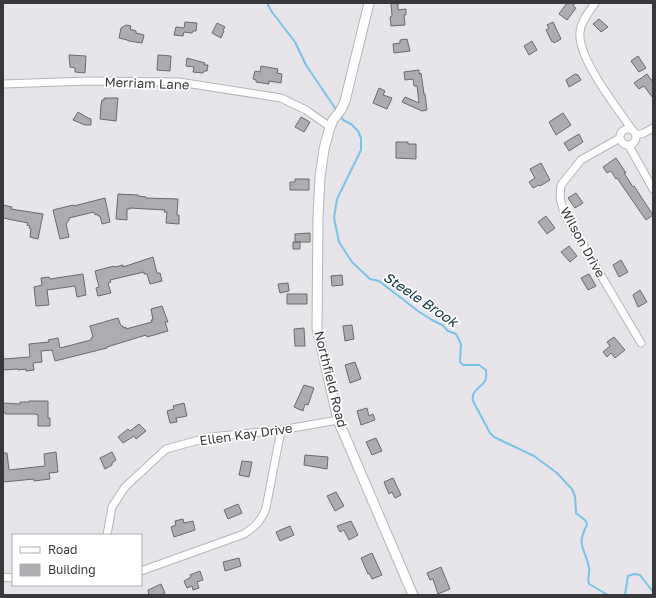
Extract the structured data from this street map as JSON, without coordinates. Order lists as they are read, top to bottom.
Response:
{
  "streets": {
    "street": [
      "Merriam Lane",
      "Wilson Drive",
      "Northfield Road",
      "Ellen Kay Drive"
    ]
  },
  "crossings": [
    ["Merriam Lane", "Northfield Road"],
    ["Northfield Road", "Ellen Kay Drive"]
  ],
  "water": ["Steele Brook"],
  "legend": ["Road", "Building"]
}
